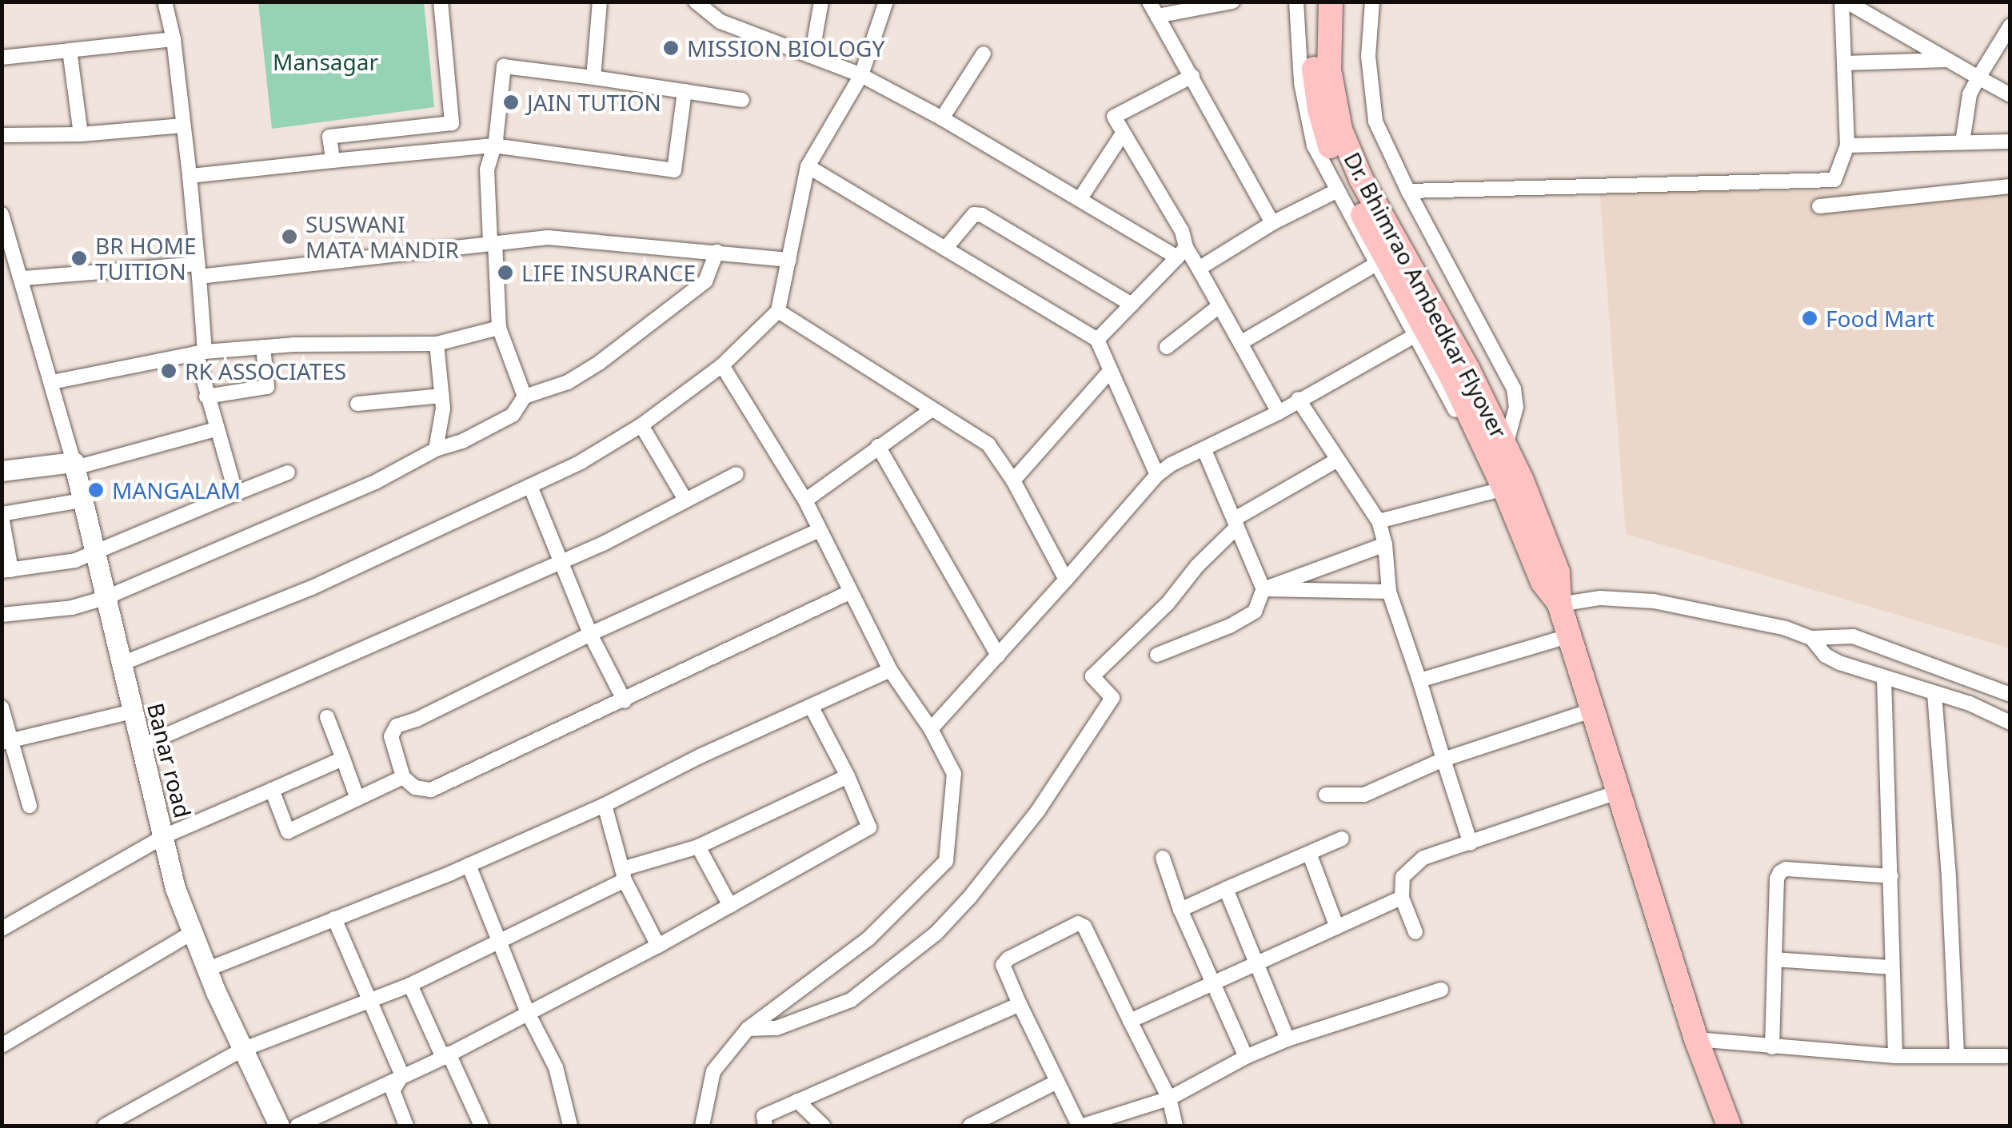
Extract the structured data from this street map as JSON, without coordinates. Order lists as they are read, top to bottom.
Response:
{
  "streets": {
    "main road": ["Dr. Bhimrao Ambedkar Flyover"],
    "street": ["Banar road"]
  },
  "parks": ["Mansagar"],
  "places": [
    "MISSION BIOLOGY",
    "JAIN TUTION",
    "SUSWANI MATA MANDIR",
    "BR HOME TUITION",
    "LIFE INSURANCE",
    "Food Mart",
    "RK ASSOCIATES",
    "MANGALAM"
  ]
}
